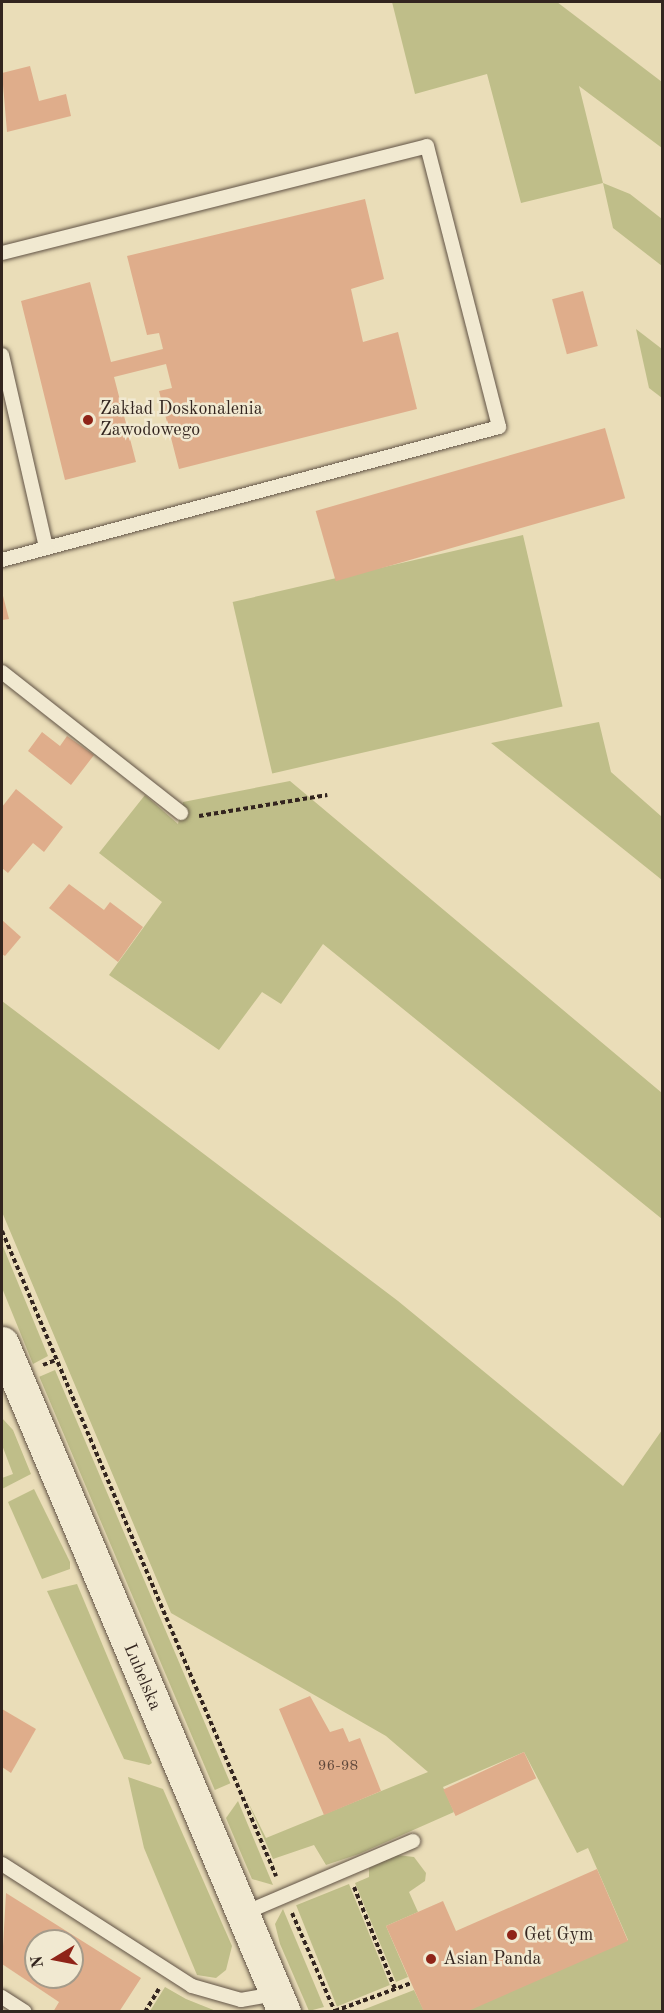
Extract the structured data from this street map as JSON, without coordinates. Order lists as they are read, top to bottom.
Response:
{
  "streets": {
    "street": ["Lubelska"]
  },
  "places": ["Zakład Doskonalenia Zawodowego", "Get Gym", "Asian Panda"],
  "house_numbers": ["96-98"],
  "north": "left"
}
